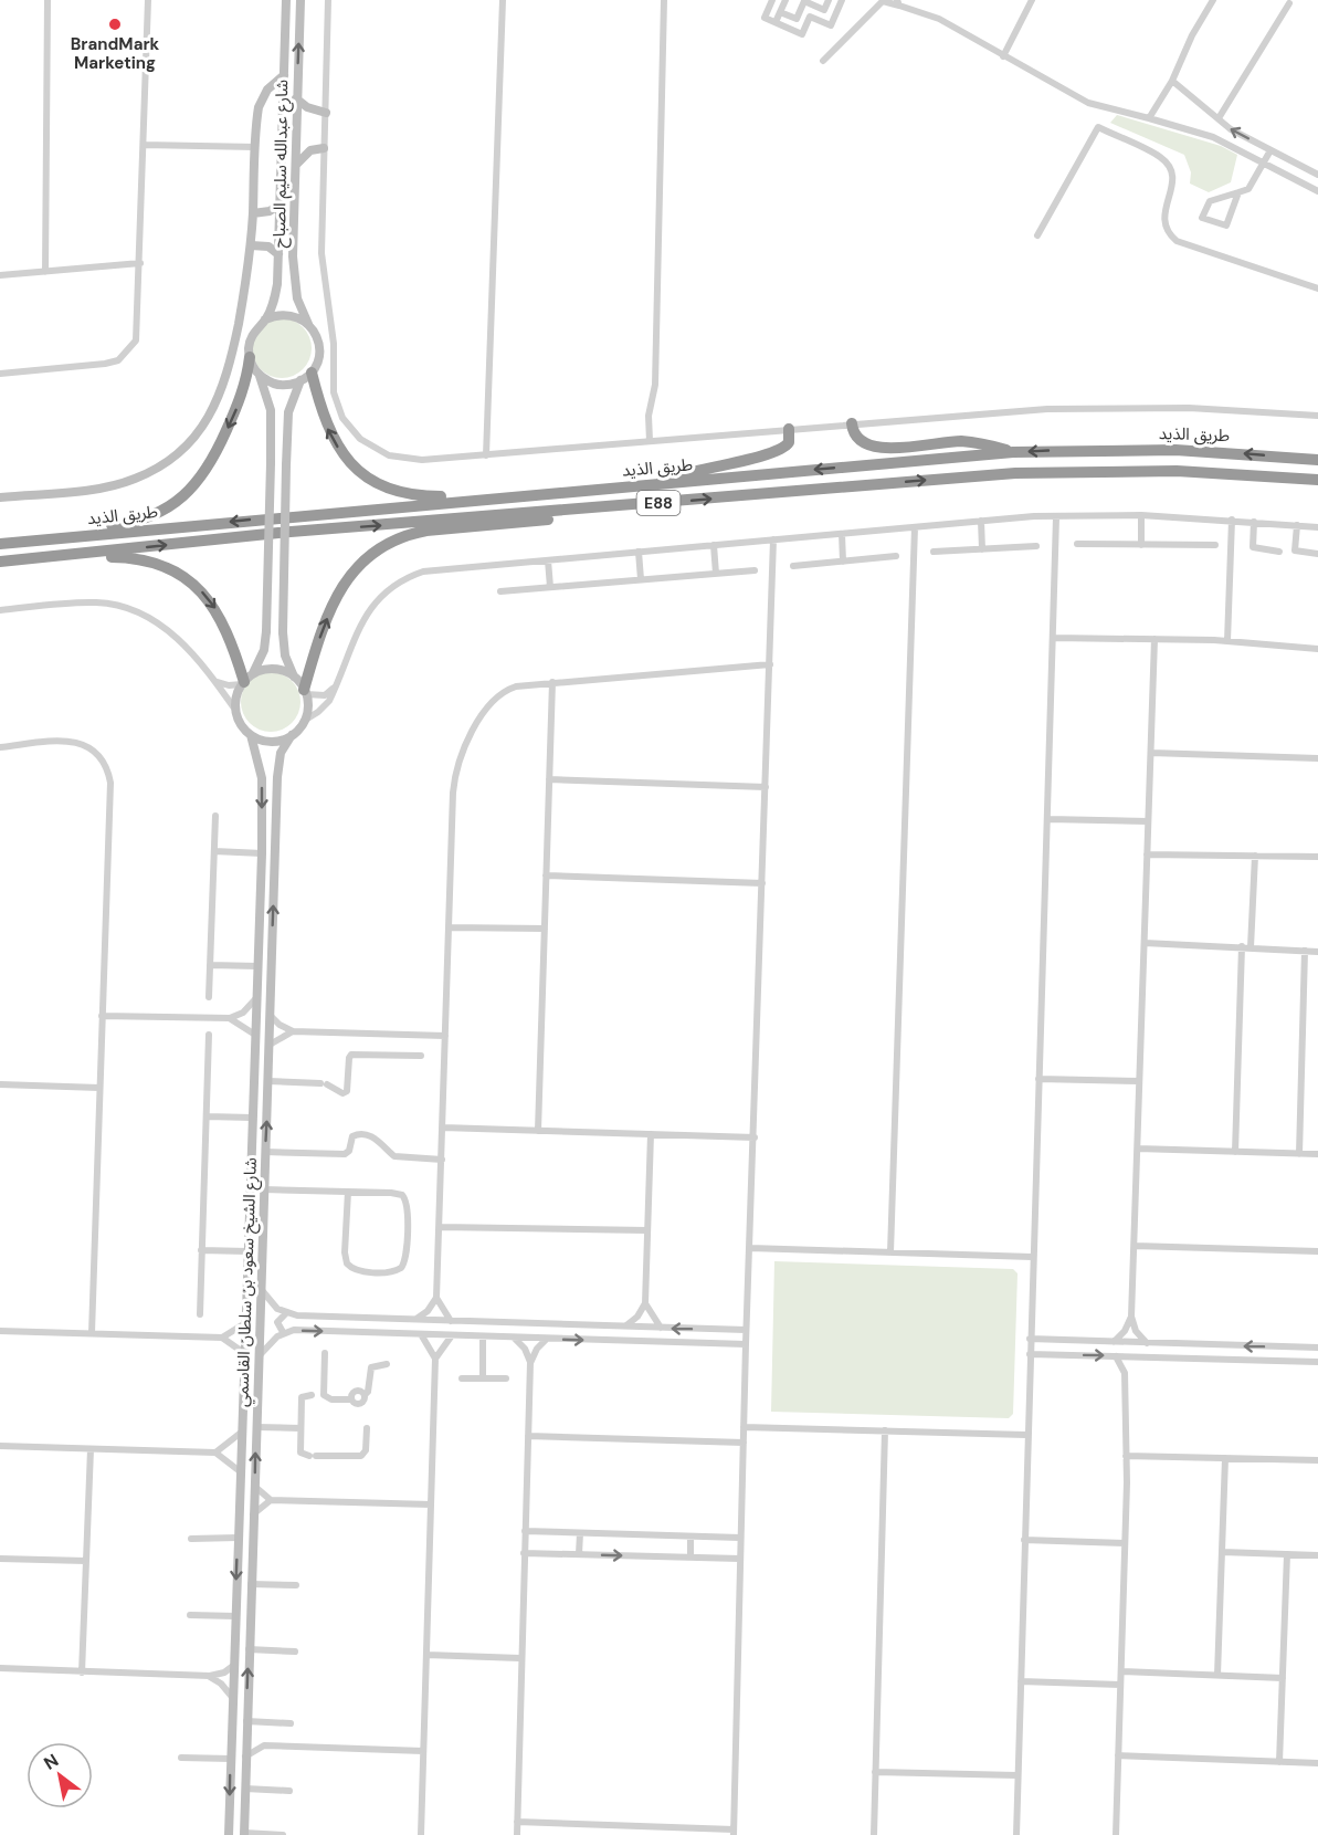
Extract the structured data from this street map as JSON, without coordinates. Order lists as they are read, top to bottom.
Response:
{
  "streets": {
    "highway": ["طريق الذيد", "E88"],
    "main road": ["شارع عبدالله سليم الصباح", "شارع الشيخ سعود بن سلطان القاسمي"]
  },
  "places": ["BrandMark Marketing"],
  "north": "top left"
}
